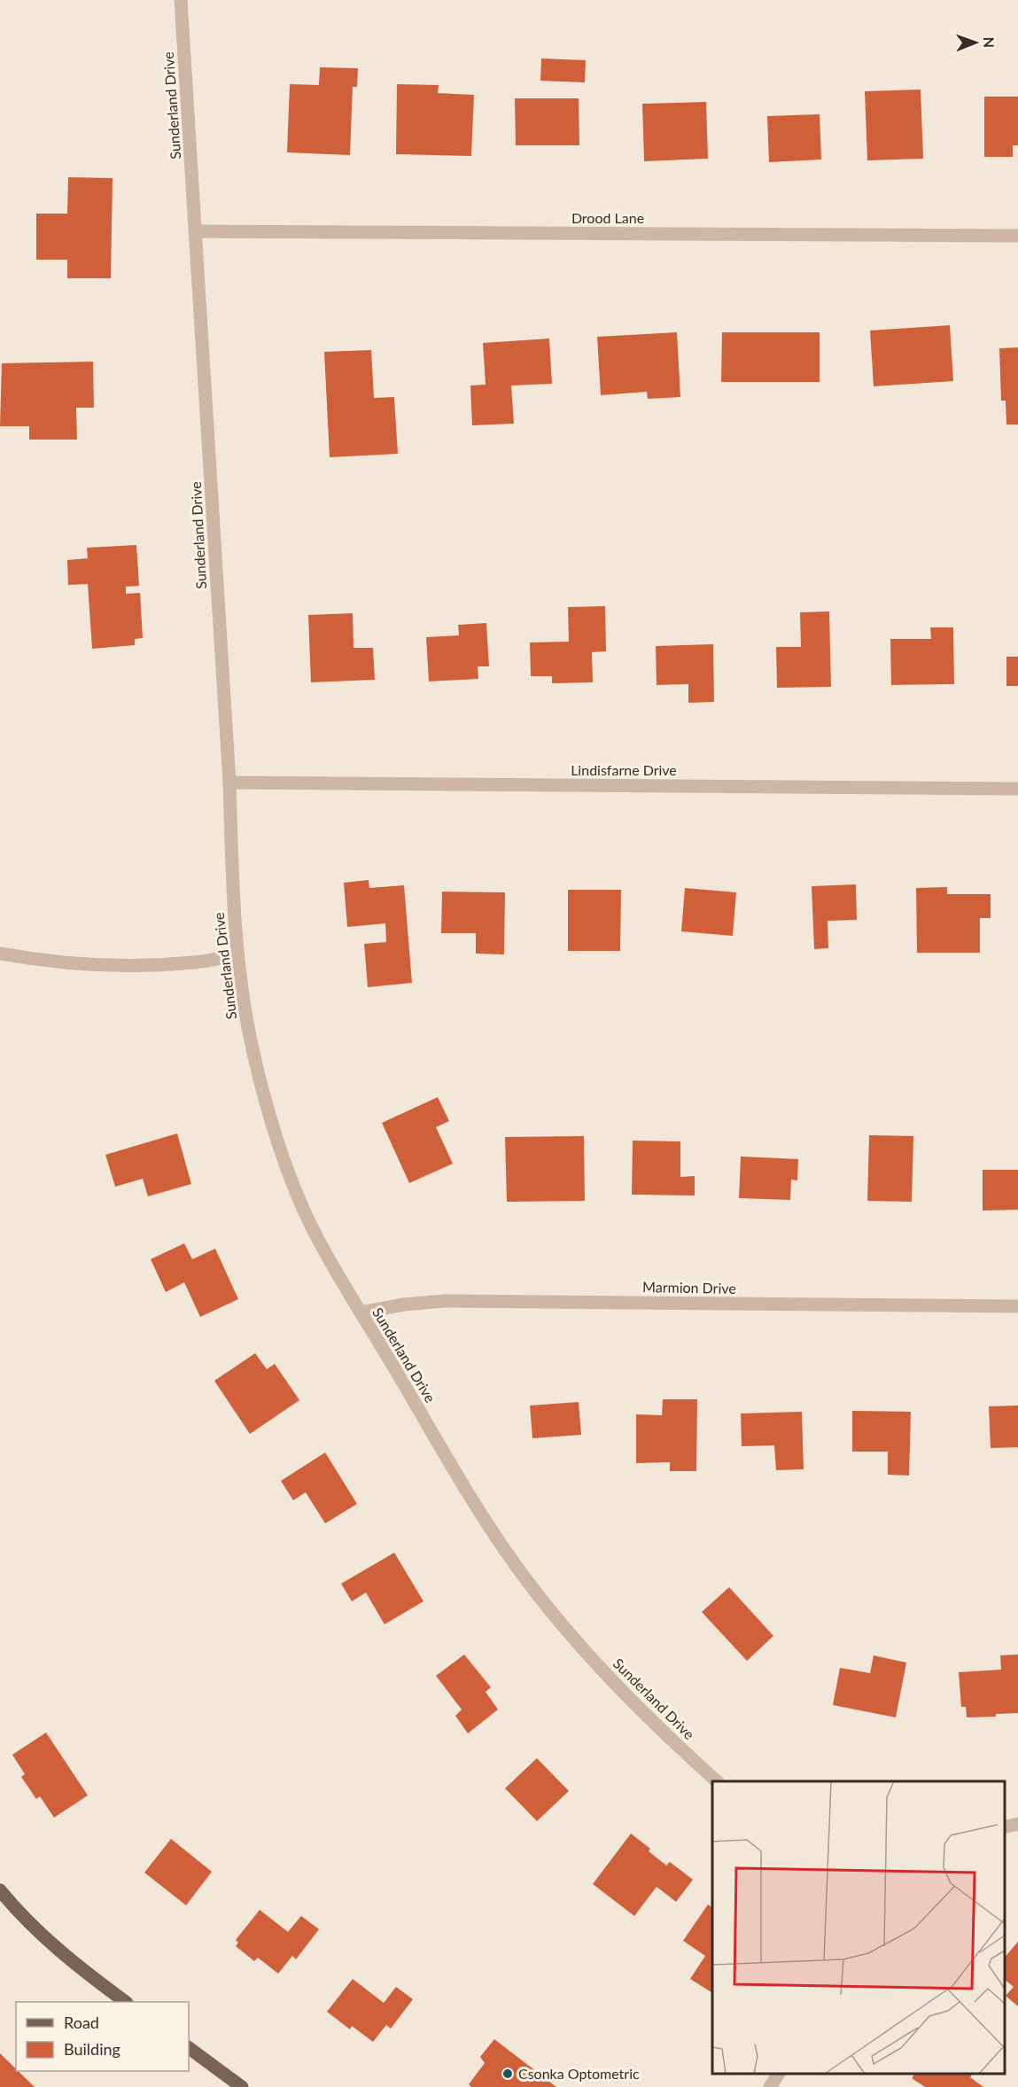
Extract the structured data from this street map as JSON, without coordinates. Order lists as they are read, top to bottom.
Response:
{
  "streets": {
    "street": [
      "Sunderland Drive",
      "Drood Lane",
      "Lindisfarne Drive",
      "Marmion Drive"
    ]
  },
  "crossings": [
    ["Sunderland Drive", "Drood Lane"],
    ["Sunderland Drive", "Lindisfarne Drive"],
    ["Sunderland Drive", "Marmion Drive"]
  ],
  "places": ["Csonka Optometric"],
  "legend": ["Road", "Building"],
  "north": "right"
}
